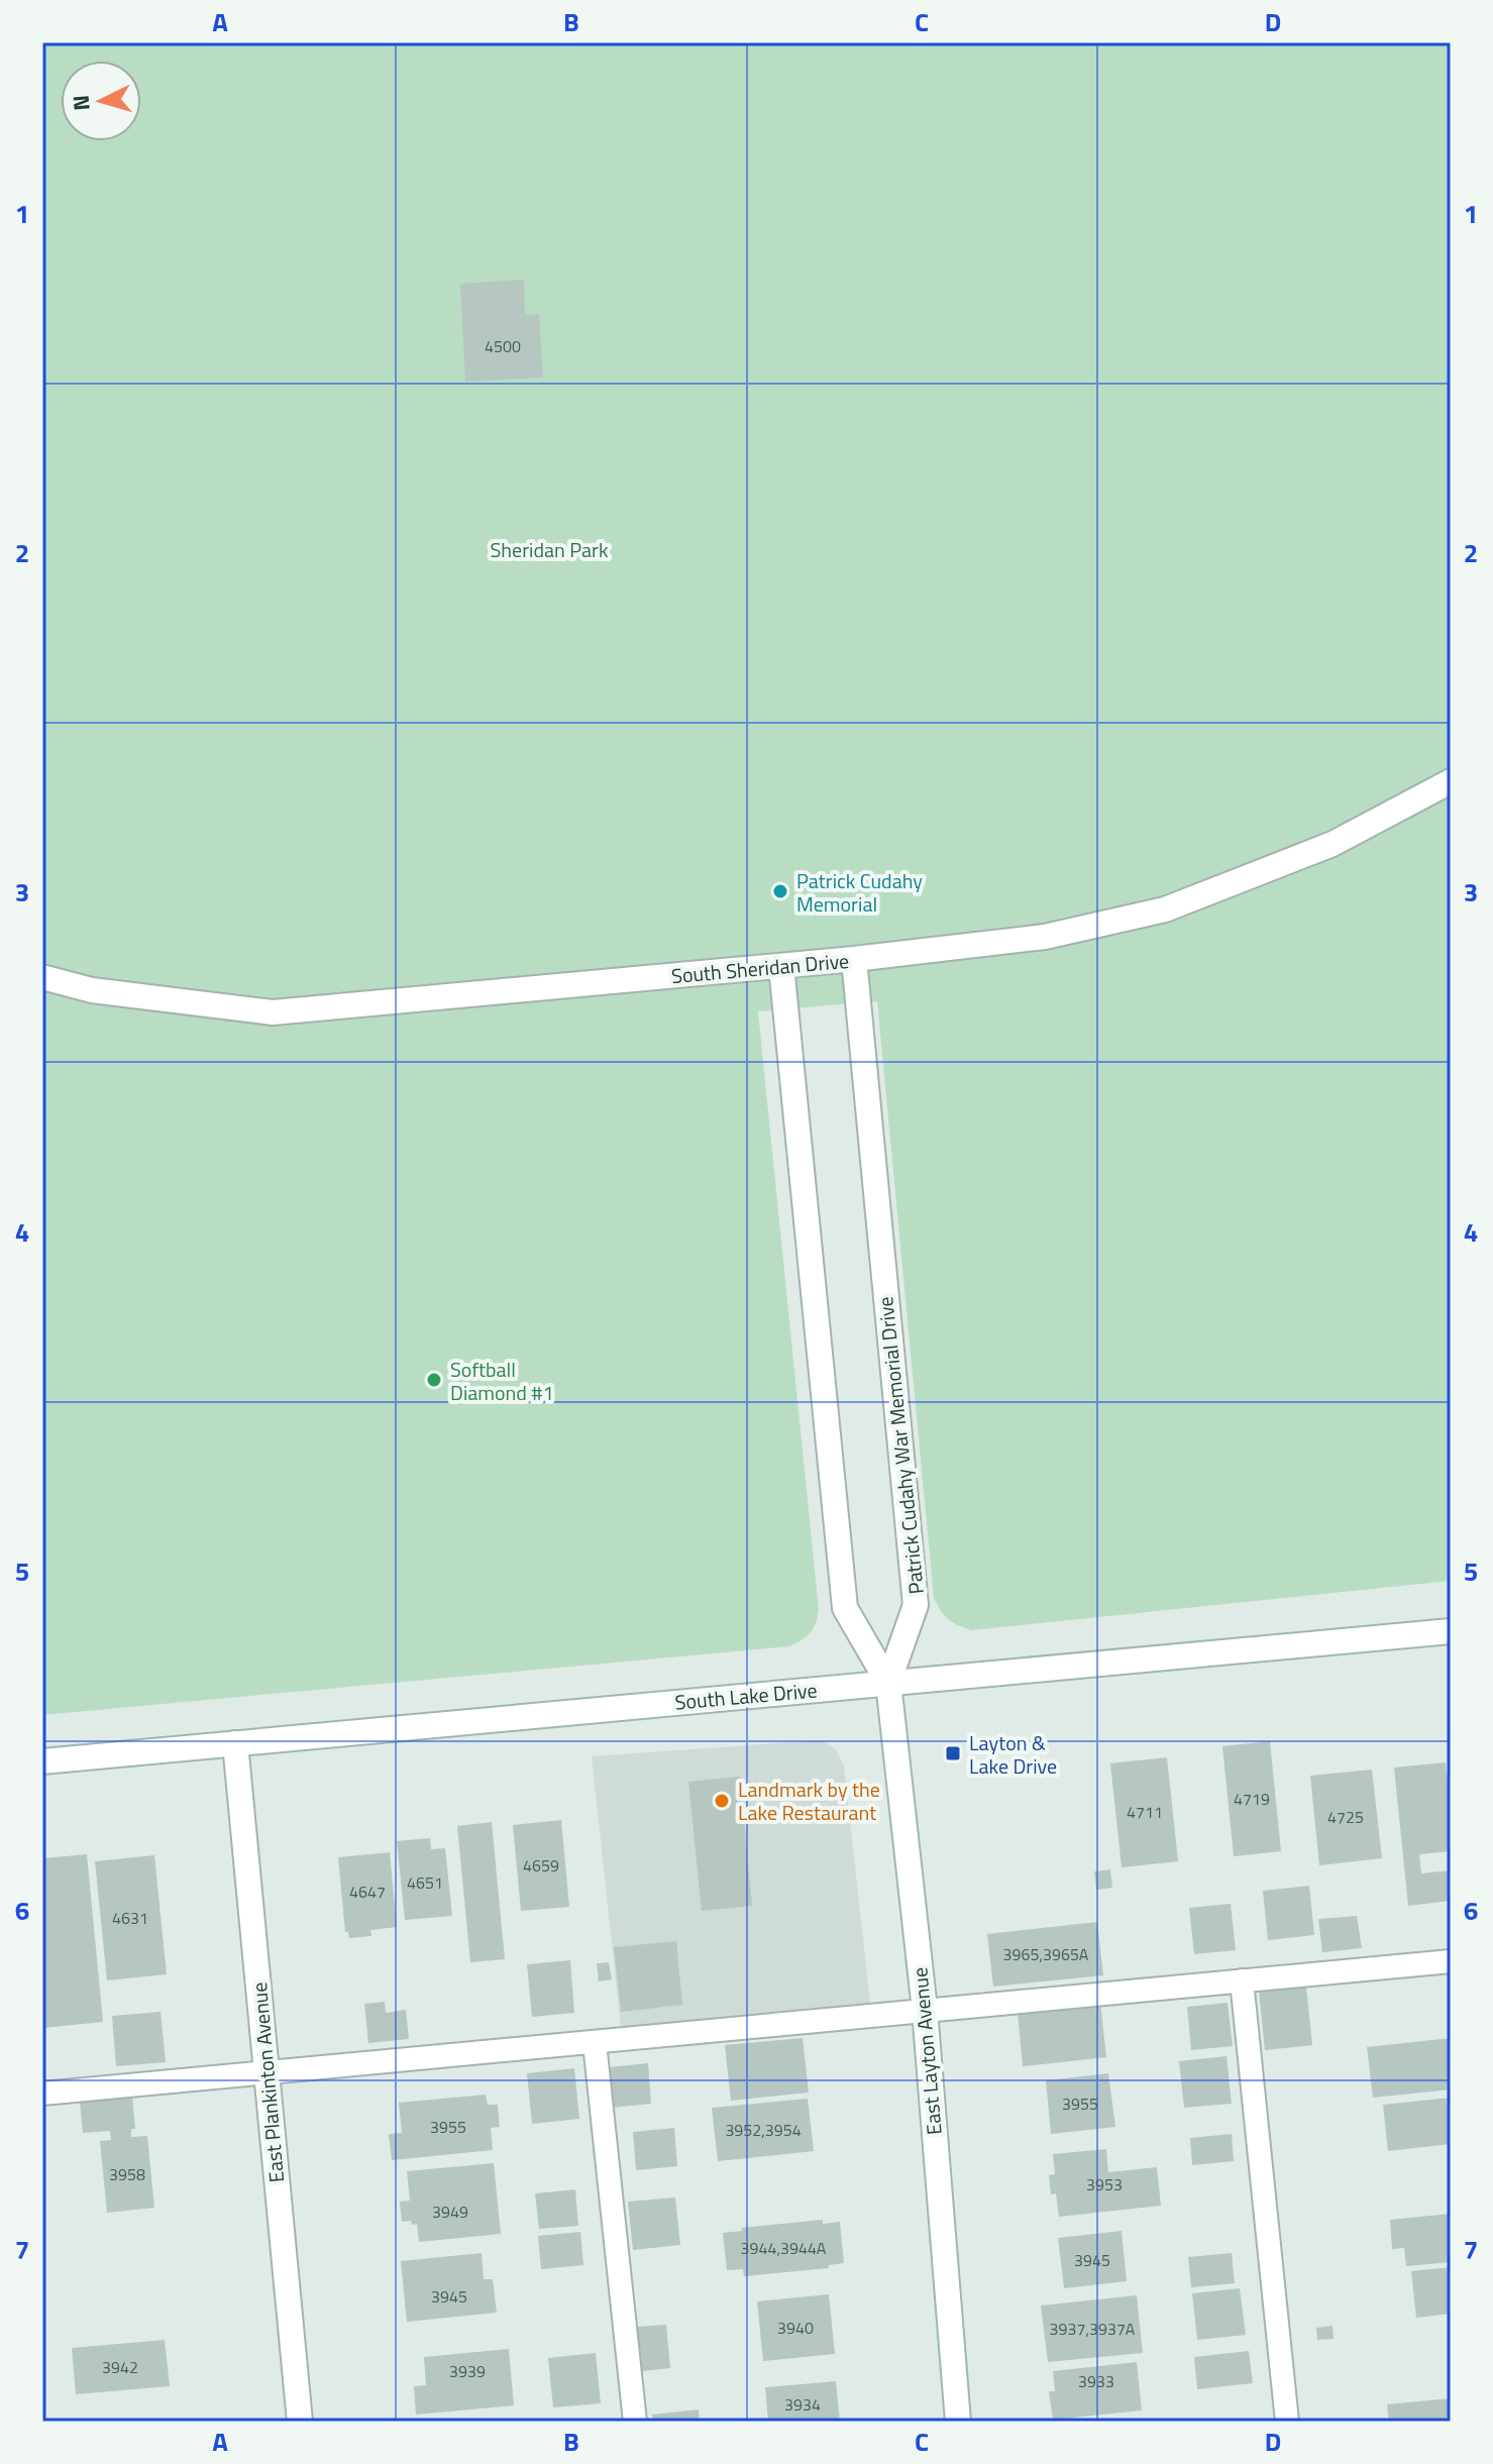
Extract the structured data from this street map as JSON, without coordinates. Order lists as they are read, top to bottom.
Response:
{
  "streets": {
    "street": [
      "South Sheridan Drive",
      "Patrick Cudahy War Memorial Drive",
      "South Lake Drive",
      "East Layton Avenue",
      "East Plankinton Avenue"
    ]
  },
  "crossings": [
    ["South Sheridan Drive", "Patrick Cudahy War Memorial Drive"],
    ["Patrick Cudahy War Memorial Drive", "South Lake Drive"],
    ["Patrick Cudahy War Memorial Drive", "East Layton Avenue"],
    ["South Lake Drive", "East Layton Avenue"],
    ["South Lake Drive", "East Plankinton Avenue"]
  ],
  "parks": ["Sheridan Park"],
  "places": {
    "other": ["Patrick Cudahy Memorial", "Softball Diamond #1", "Landmark by the Lake Restaurant"],
    "transit": ["Layton & Lake Drive"]
  },
  "house_numbers": [
    "4500",
    "4719",
    "4711",
    "4725",
    "4659",
    "4651",
    "4647",
    "4631",
    "3965,3965A",
    "3955",
    "3955",
    "3952,3954",
    "3958",
    "3953",
    "3949",
    "3944,3944A",
    "3945",
    "3945",
    "3940",
    "3937,3937A",
    "3942",
    "3939",
    "3933",
    "3934"
  ],
  "north": "left",
  "grid": {
    "columns": [
      "A",
      "B",
      "C",
      "D"
    ],
    "rows": [
      "1",
      "2",
      "3",
      "4",
      "5",
      "6",
      "7"
    ]
  }
}
